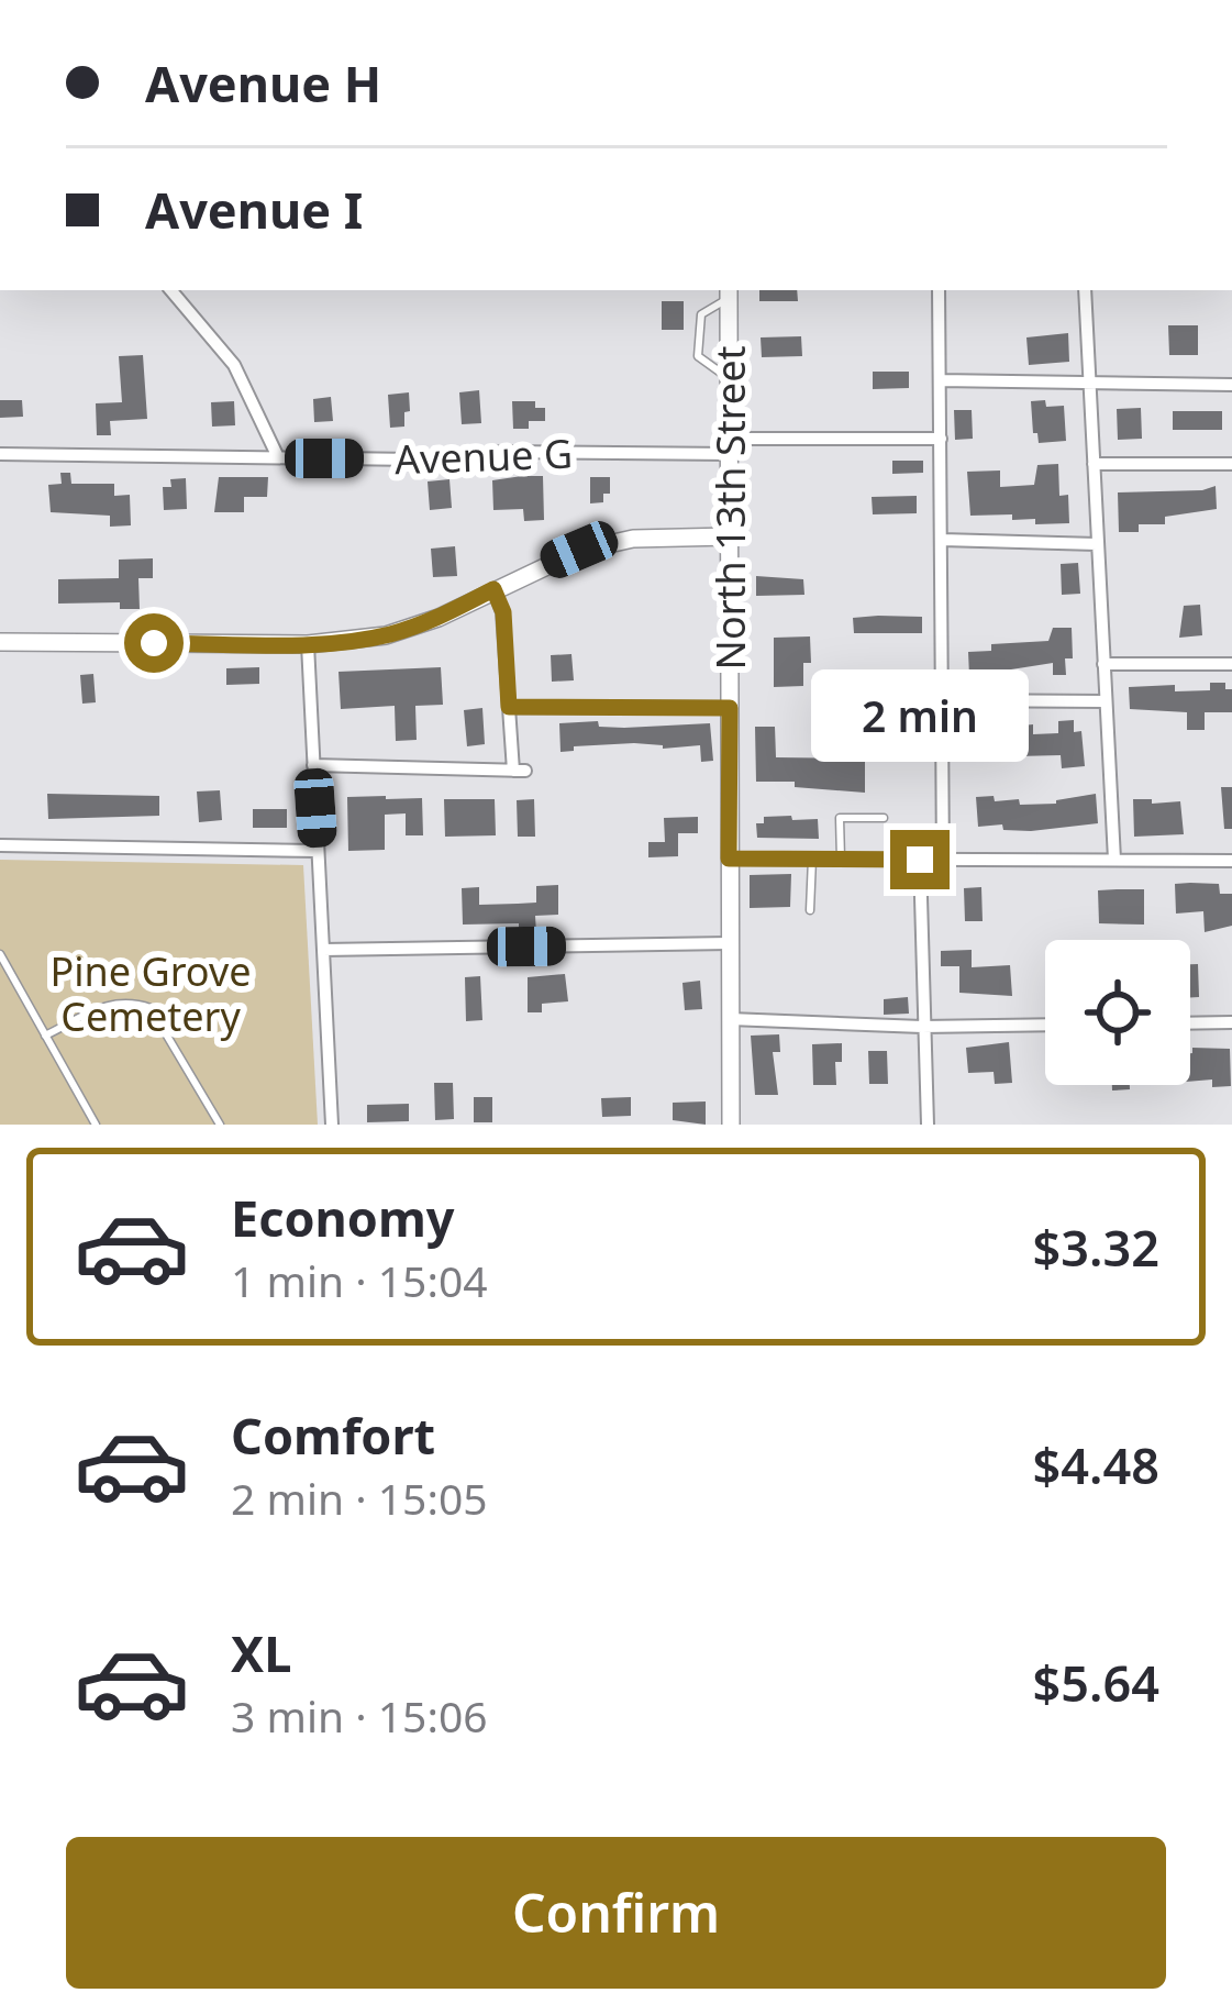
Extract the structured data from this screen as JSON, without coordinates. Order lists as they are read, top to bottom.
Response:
{
  "streets": {
    "street": ["Avenue G", "North 13th Street"]
  },
  "crossings": [
    ["Avenue G", "North 13th Street"]
  ],
  "parks": ["Pine Grove Cemetery"],
  "page": {
    "banner": ["Avenue H", "Avenue I"],
    "bubble": "2 min",
    "list": [
      {
        "name": "Economy",
        "note": "1 min · 15:04",
        "value": "$3.32"
      },
      {
        "name": "Comfort",
        "note": "2 min · 15:05",
        "value": "$4.48"
      },
      {
        "name": "XL",
        "note": "3 min · 15:06",
        "value": "$5.64"
      }
    ],
    "buttons": "Confirm"
  }
}
